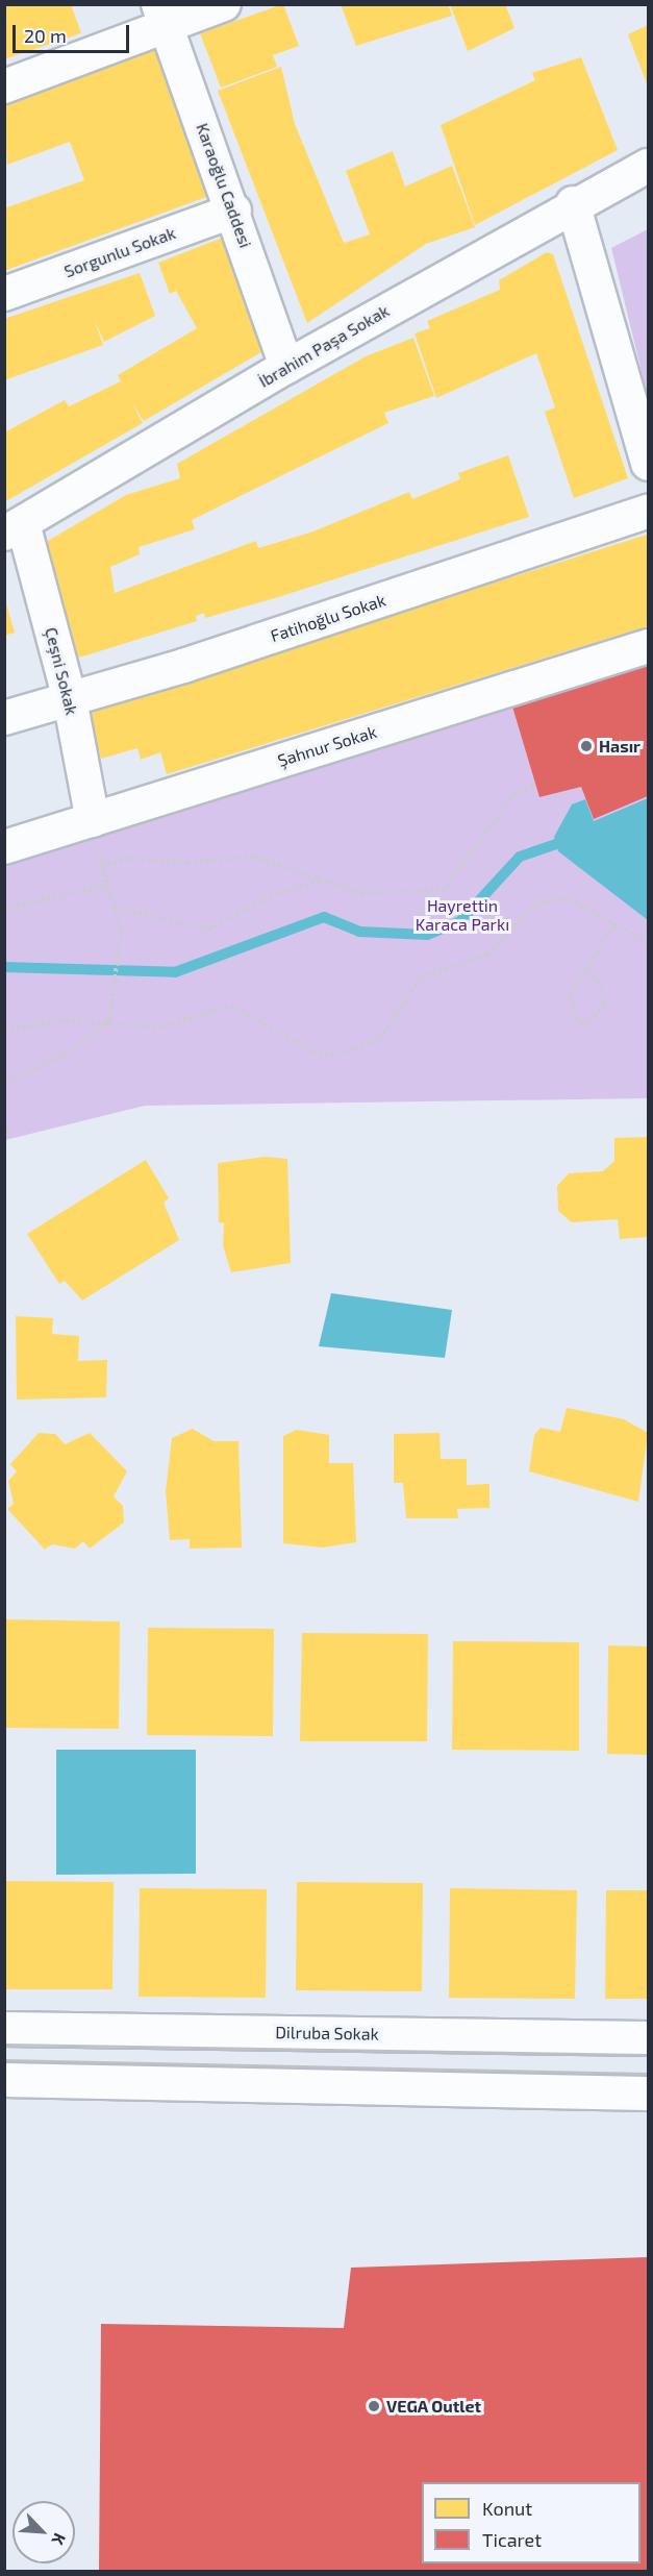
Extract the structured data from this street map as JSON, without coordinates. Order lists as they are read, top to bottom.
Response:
{
  "streets": {
    "street": [
      "Karaoğlu Caddesi",
      "Sorgunlu Sokak",
      "İbrahim Paşa Sokak",
      "Fatihoğlu Sokak",
      "Çeşni Sokak",
      "Şahnur Sokak",
      "Dilruba Sokak"
    ]
  },
  "crossings": [
    ["Karaoğlu Caddesi", "Sorgunlu Sokak"],
    ["Karaoğlu Caddesi", "İbrahim Paşa Sokak"],
    ["İbrahim Paşa Sokak", "Çeşni Sokak"],
    ["Fatihoğlu Sokak", "Çeşni Sokak"],
    ["Çeşni Sokak", "Şahnur Sokak"]
  ],
  "parks": ["Hayrettin Karaca Parkı"],
  "places": ["Hasır", "VEGA Outlet"],
  "legend": ["Konut", "Ticaret"],
  "scale_bar": "20 m",
  "north": "bottom right"
}
